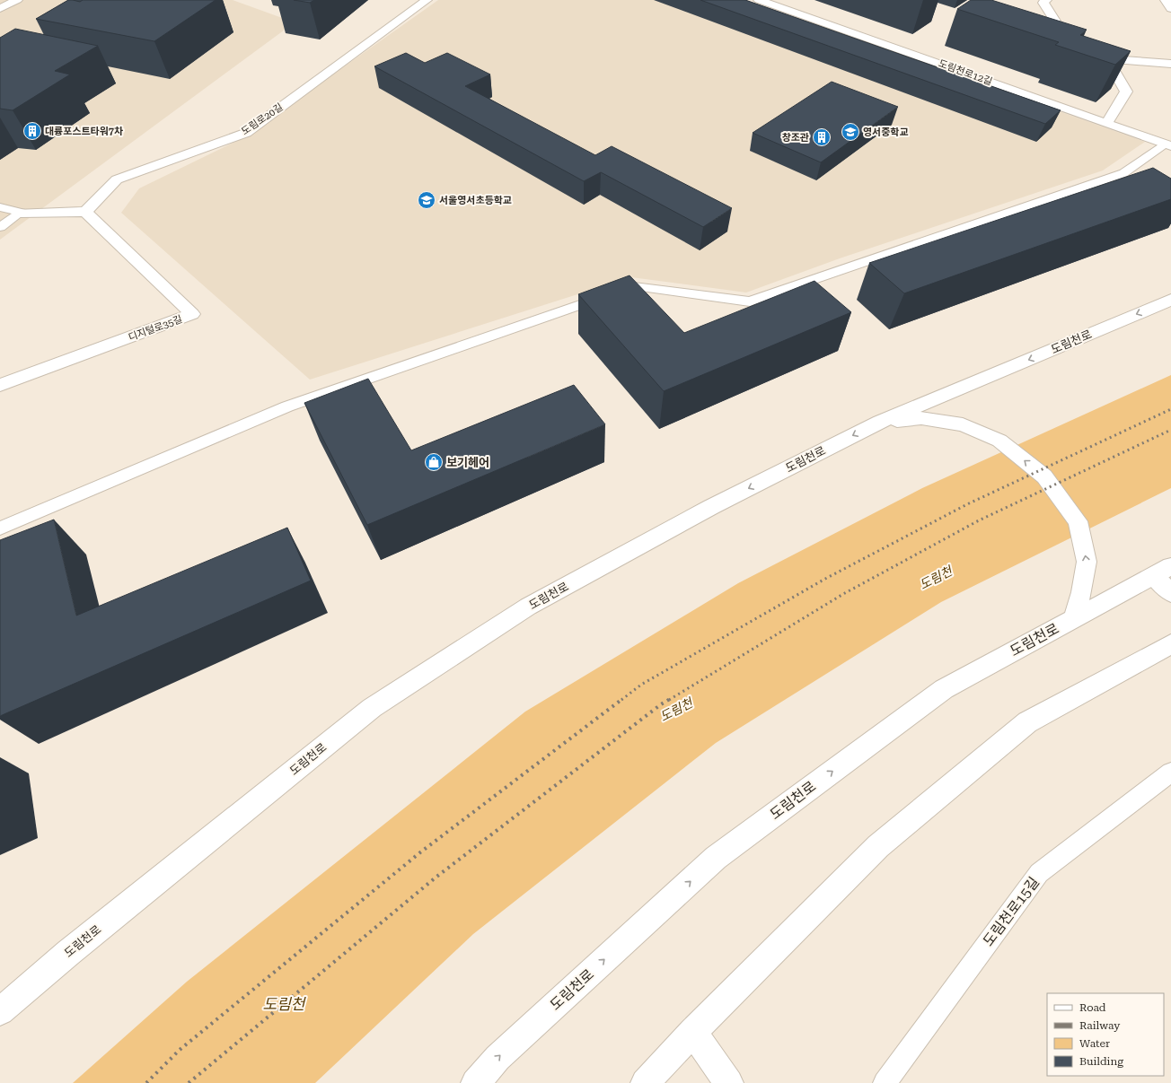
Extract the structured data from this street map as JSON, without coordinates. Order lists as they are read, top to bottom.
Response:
{
  "streets": {
    "street": [
      "도림천로12길",
      "도림로20길",
      "디지털로35길",
      "도림천로"
    ],
    "lane": ["도림천로15길"]
  },
  "crossings": [
    ["도림로20길", "디지털로35길"]
  ],
  "water": ["도림천"],
  "places": {
    "building": ["대륭포스트타워7차", "창조관"],
    "school or university": ["영서중학교", "서울영서초등학교"],
    "shop": ["보기헤어"]
  },
  "legend": [
    "Road",
    "Railway",
    "Water",
    "Building"
  ]
}
